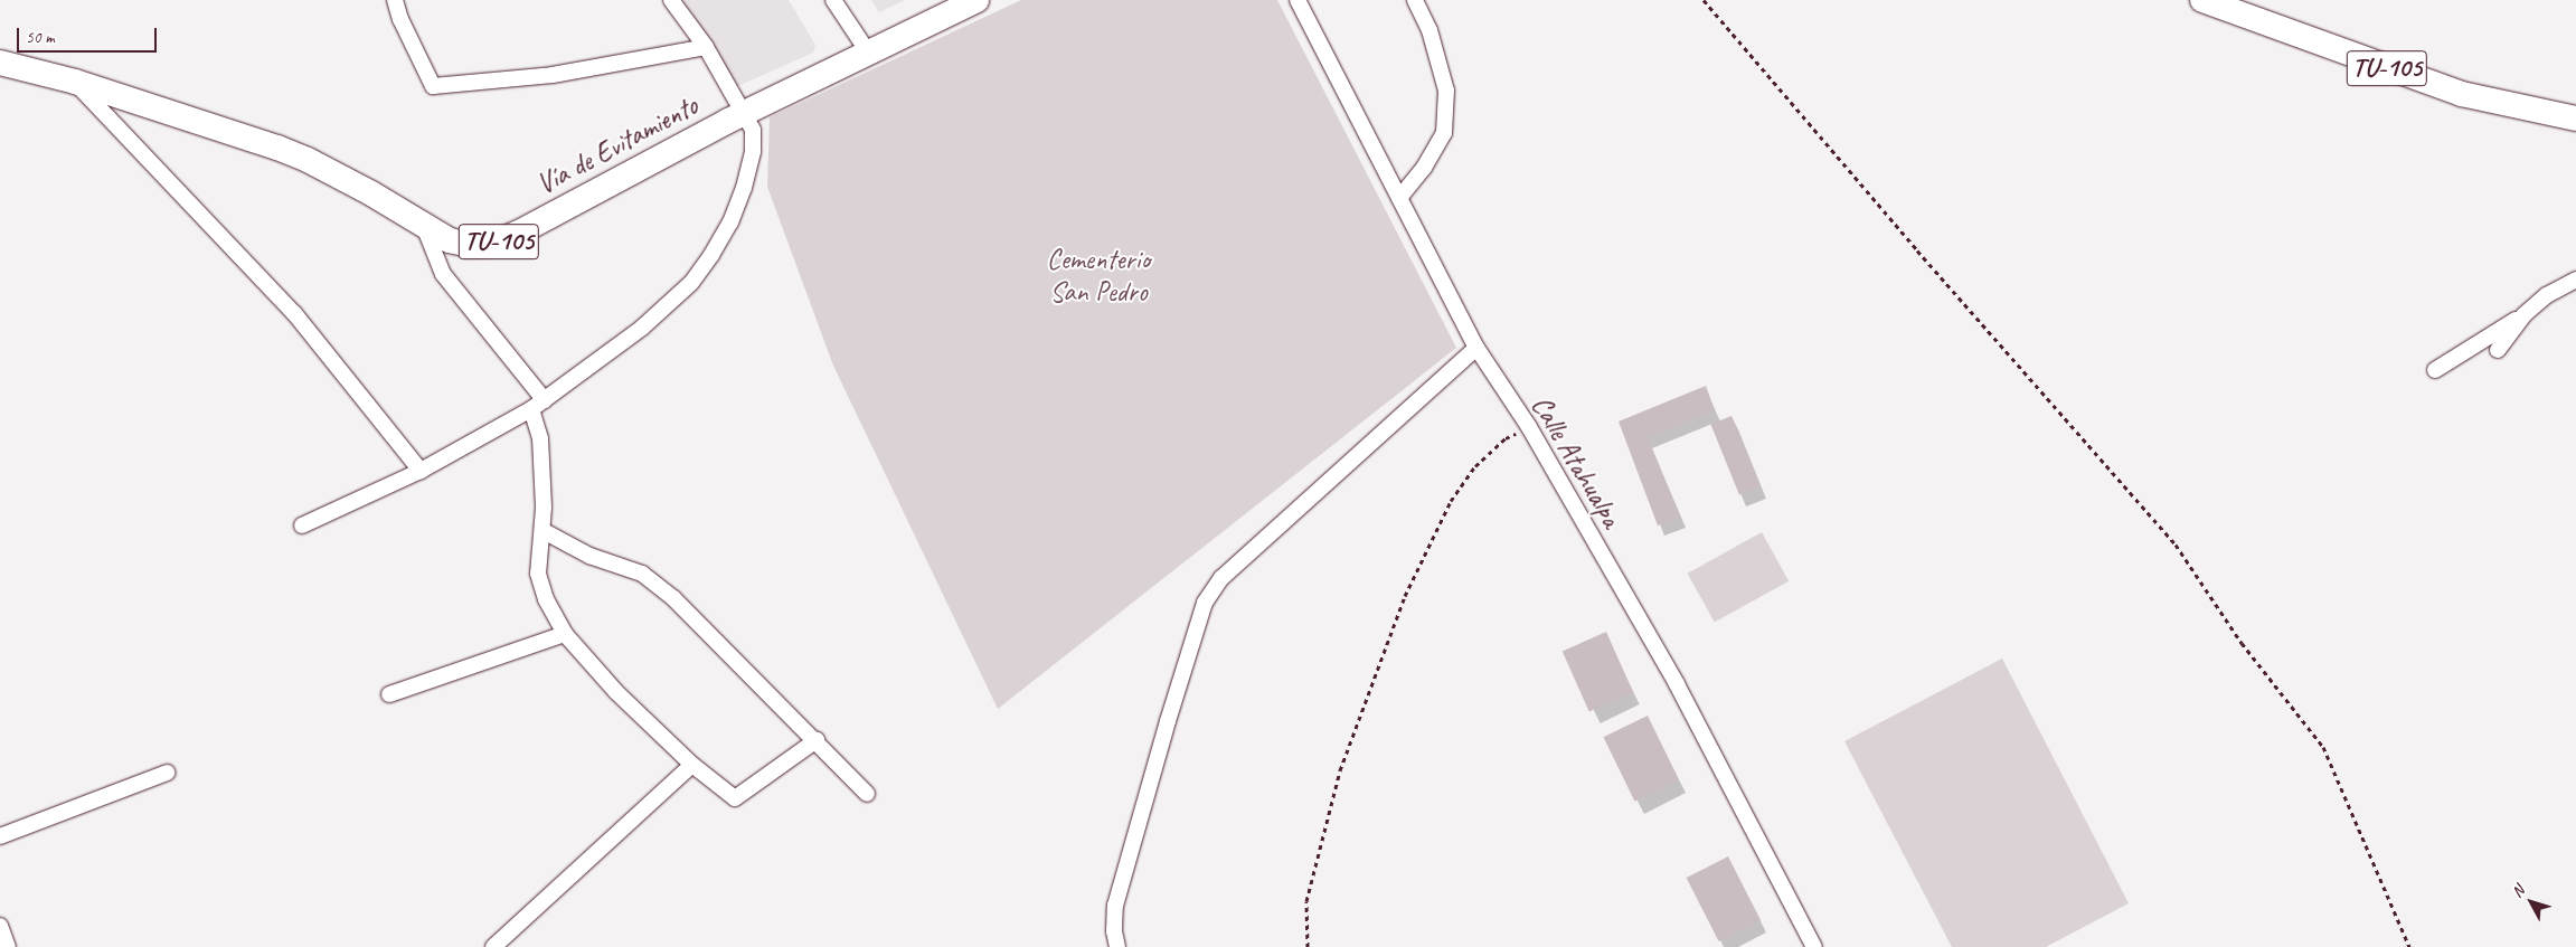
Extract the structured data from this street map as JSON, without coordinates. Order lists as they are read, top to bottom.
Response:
{
  "streets": {
    "main road": ["TU-105", "Vía de Evitamiento"],
    "street": ["Calle Atahualpa"]
  },
  "parks": ["Cementerio San Pedro"],
  "scale_bar": "50 m",
  "north": "top left"
}
